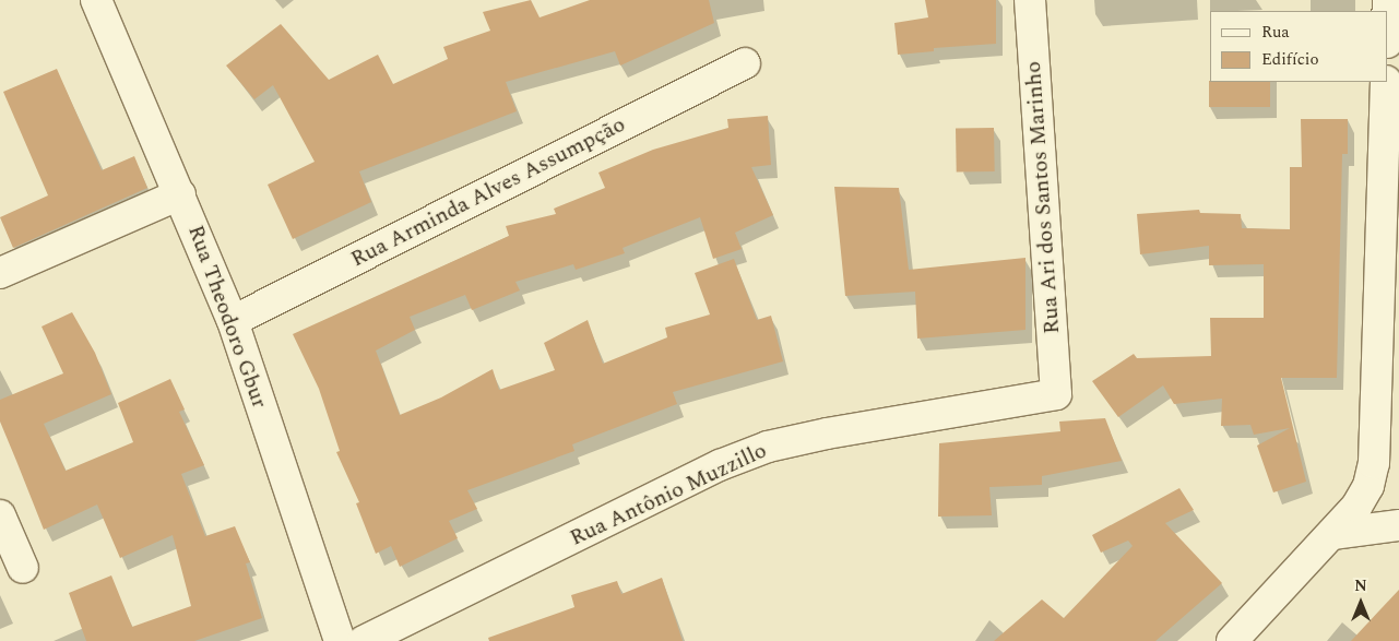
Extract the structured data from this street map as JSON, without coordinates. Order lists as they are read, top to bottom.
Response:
{
  "streets": {
    "street": [
      "Rua Arminda Alves Assumpção",
      "Rua Ari dos Santos Marinho",
      "Rua Theodoro Gbur",
      "Rua Antônio Muzzillo"
    ]
  },
  "crossings": [
    ["Rua Arminda Alves Assumpção", "Rua Theodoro Gbur"],
    ["Rua Ari dos Santos Marinho", "Rua Antônio Muzzillo"]
  ],
  "legend": ["Rua", "Edifício"],
  "north": "top"
}
